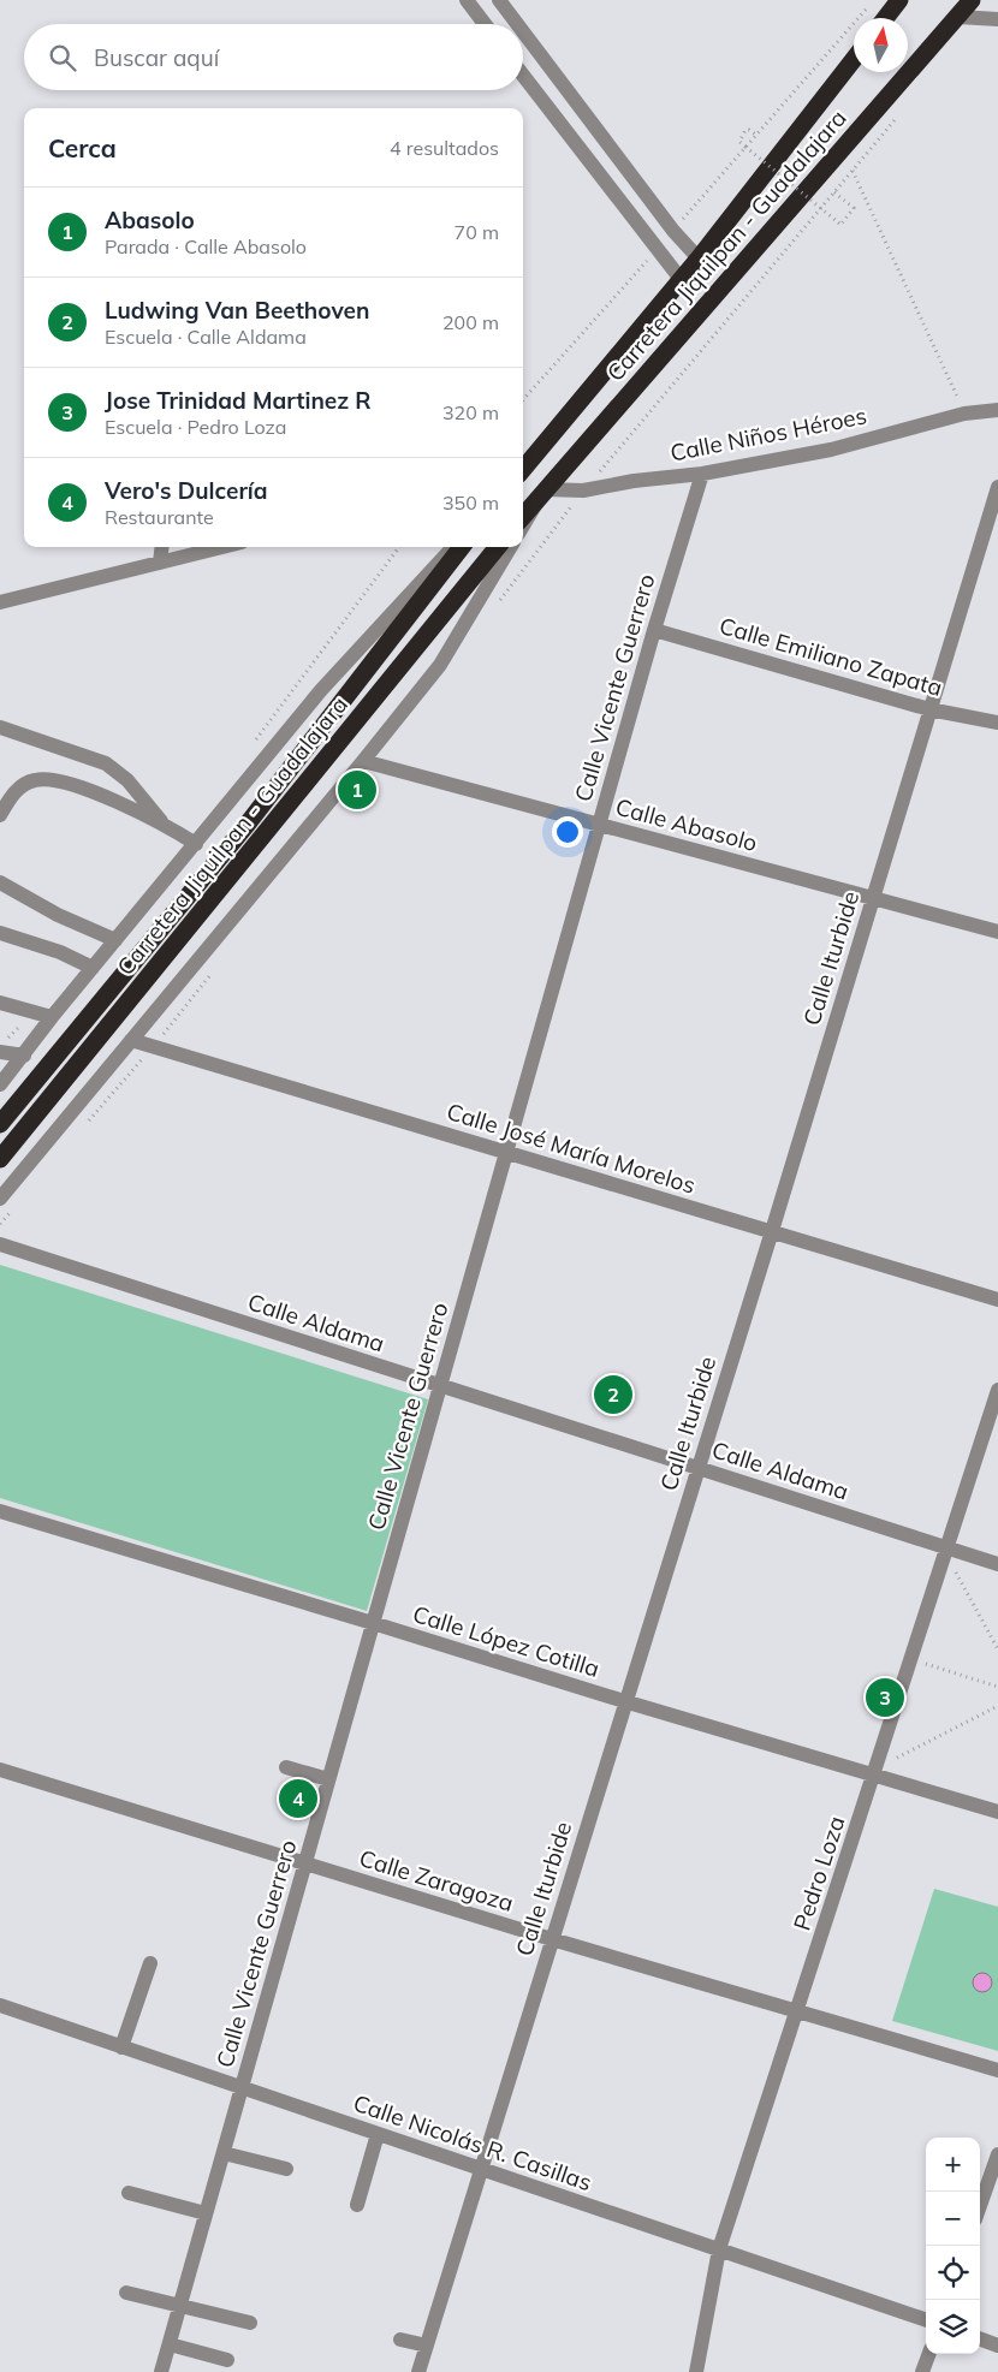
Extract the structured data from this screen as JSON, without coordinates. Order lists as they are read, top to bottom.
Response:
{
  "streets": {
    "highway": ["Carretera Jiquilpan - Guadalajara"],
    "street": [
      "Calle Niños Héroes",
      "Calle Emiliano Zapata",
      "Calle Vicente Guerrero",
      "Calle Abasolo",
      "Calle Iturbide",
      "Calle José María Morelos",
      "Calle Aldama",
      "Calle López Cotilla",
      "Pedro Loza",
      "Calle Zaragoza",
      "Calle Nicolás R. Casillas"
    ]
  },
  "crossings": [
    ["Carretera Jiquilpan - Guadalajara", "Calle Niños Héroes"],
    ["Calle Niños Héroes", "Calle Vicente Guerrero"],
    ["Calle Emiliano Zapata", "Calle Vicente Guerrero"],
    ["Calle Emiliano Zapata", "Calle Iturbide"],
    ["Calle Vicente Guerrero", "Calle Abasolo"],
    ["Calle Vicente Guerrero", "Calle José María Morelos"],
    ["Calle Vicente Guerrero", "Calle Aldama"],
    ["Calle Vicente Guerrero", "Calle López Cotilla"],
    ["Calle Vicente Guerrero", "Calle Zaragoza"],
    ["Calle Vicente Guerrero", "Calle Nicolás R. Casillas"],
    ["Calle Abasolo", "Calle Iturbide"],
    ["Calle Iturbide", "Calle José María Morelos"],
    ["Calle Iturbide", "Calle Aldama"],
    ["Calle Iturbide", "Calle López Cotilla"],
    ["Calle Iturbide", "Calle Zaragoza"],
    ["Calle Iturbide", "Calle Nicolás R. Casillas"],
    ["Calle Aldama", "Pedro Loza"],
    ["Calle López Cotilla", "Pedro Loza"],
    ["Pedro Loza", "Calle Zaragoza"],
    ["Pedro Loza", "Calle Nicolás R. Casillas"]
  ],
  "north": "top",
  "page": {
    "search": "Buscar aquí",
    "heading": ["Cerca", "4 resultados"],
    "list": [
      {
        "mark": "1",
        "name": "Abasolo",
        "note": "Parada · Calle Abasolo",
        "value": "70 m"
      },
      {
        "mark": "2",
        "name": "Ludwing Van Beethoven",
        "note": "Escuela · Calle Aldama",
        "value": "200 m"
      },
      {
        "mark": "3",
        "name": "Jose Trinidad Martinez R",
        "note": "Escuela · Pedro Loza",
        "value": "320 m"
      },
      {
        "mark": "4",
        "name": "Vero's Dulcería",
        "note": "Restaurante",
        "value": "350 m"
      }
    ],
    "pins": [
      "1",
      "2",
      "3",
      "4"
    ],
    "map_buttons": ["+", "−"]
  }
}
